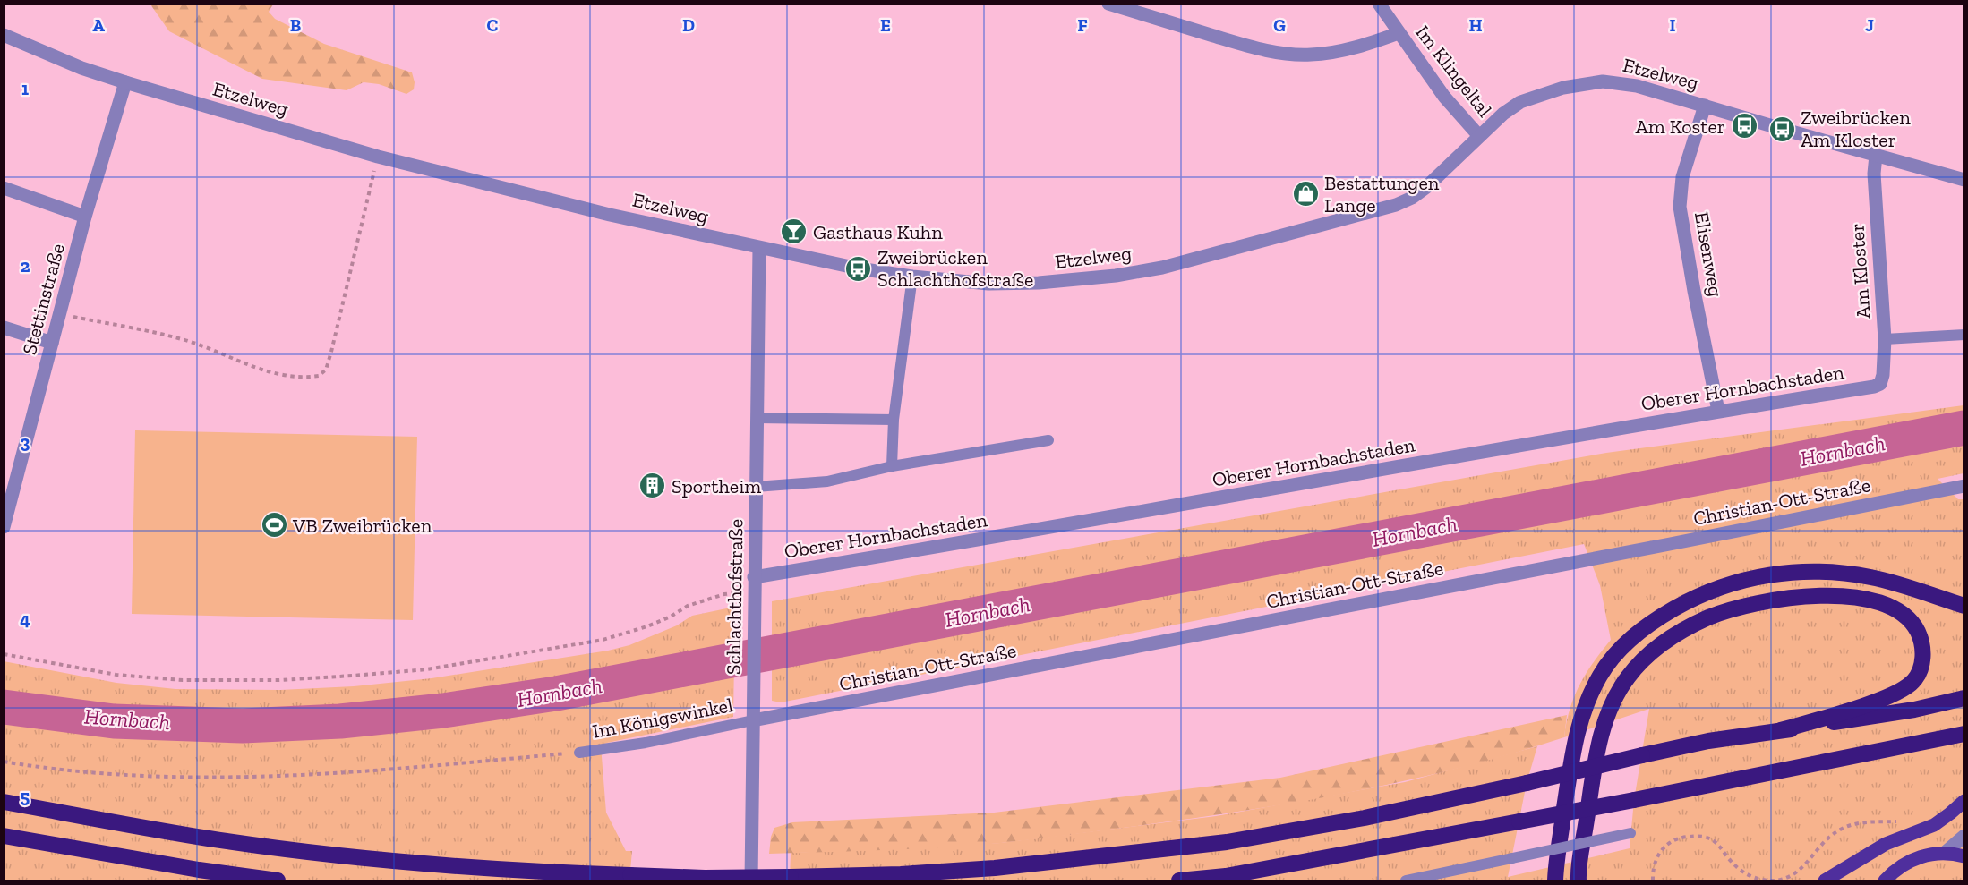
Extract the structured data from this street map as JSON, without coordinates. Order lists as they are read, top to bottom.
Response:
{
  "streets": {
    "street": [
      "Im Klingeltal",
      "Etzelweg",
      "Elisenweg",
      "Am Kloster",
      "Stettinstraße",
      "Oberer Hornbachstaden",
      "Christian-Ott-Straße",
      "Schlachthofstraße"
    ],
    "lane": ["Im Königswinkel"]
  },
  "crossings": [
    ["Im Klingeltal", "Etzelweg"],
    ["Etzelweg", "Elisenweg"],
    ["Etzelweg", "Am Kloster"],
    ["Etzelweg", "Stettinstraße"],
    ["Etzelweg", "Schlachthofstraße"],
    ["Elisenweg", "Oberer Hornbachstaden"],
    ["Am Kloster", "Oberer Hornbachstaden"],
    ["Oberer Hornbachstaden", "Schlachthofstraße"],
    ["Christian-Ott-Straße", "Schlachthofstraße"],
    ["Christian-Ott-Straße", "Im Königswinkel"],
    ["Schlachthofstraße", "Im Königswinkel"]
  ],
  "water": ["Hornbach"],
  "places": {
    "bus stop": ["Am Koster", "Zweibrücken Am Kloster", "Zweibrücken Schlachthofstraße"],
    "shop": ["Bestattungen Lange"],
    "bar": ["Gasthaus Kuhn"],
    "building": ["Sportheim"],
    "sports": ["VB Zweibrücken"]
  },
  "grid": {
    "columns": [
      "A",
      "B",
      "C",
      "D",
      "E",
      "F",
      "G",
      "H",
      "I",
      "J"
    ],
    "rows": [
      "1",
      "2",
      "3",
      "4",
      "5"
    ]
  }
}
